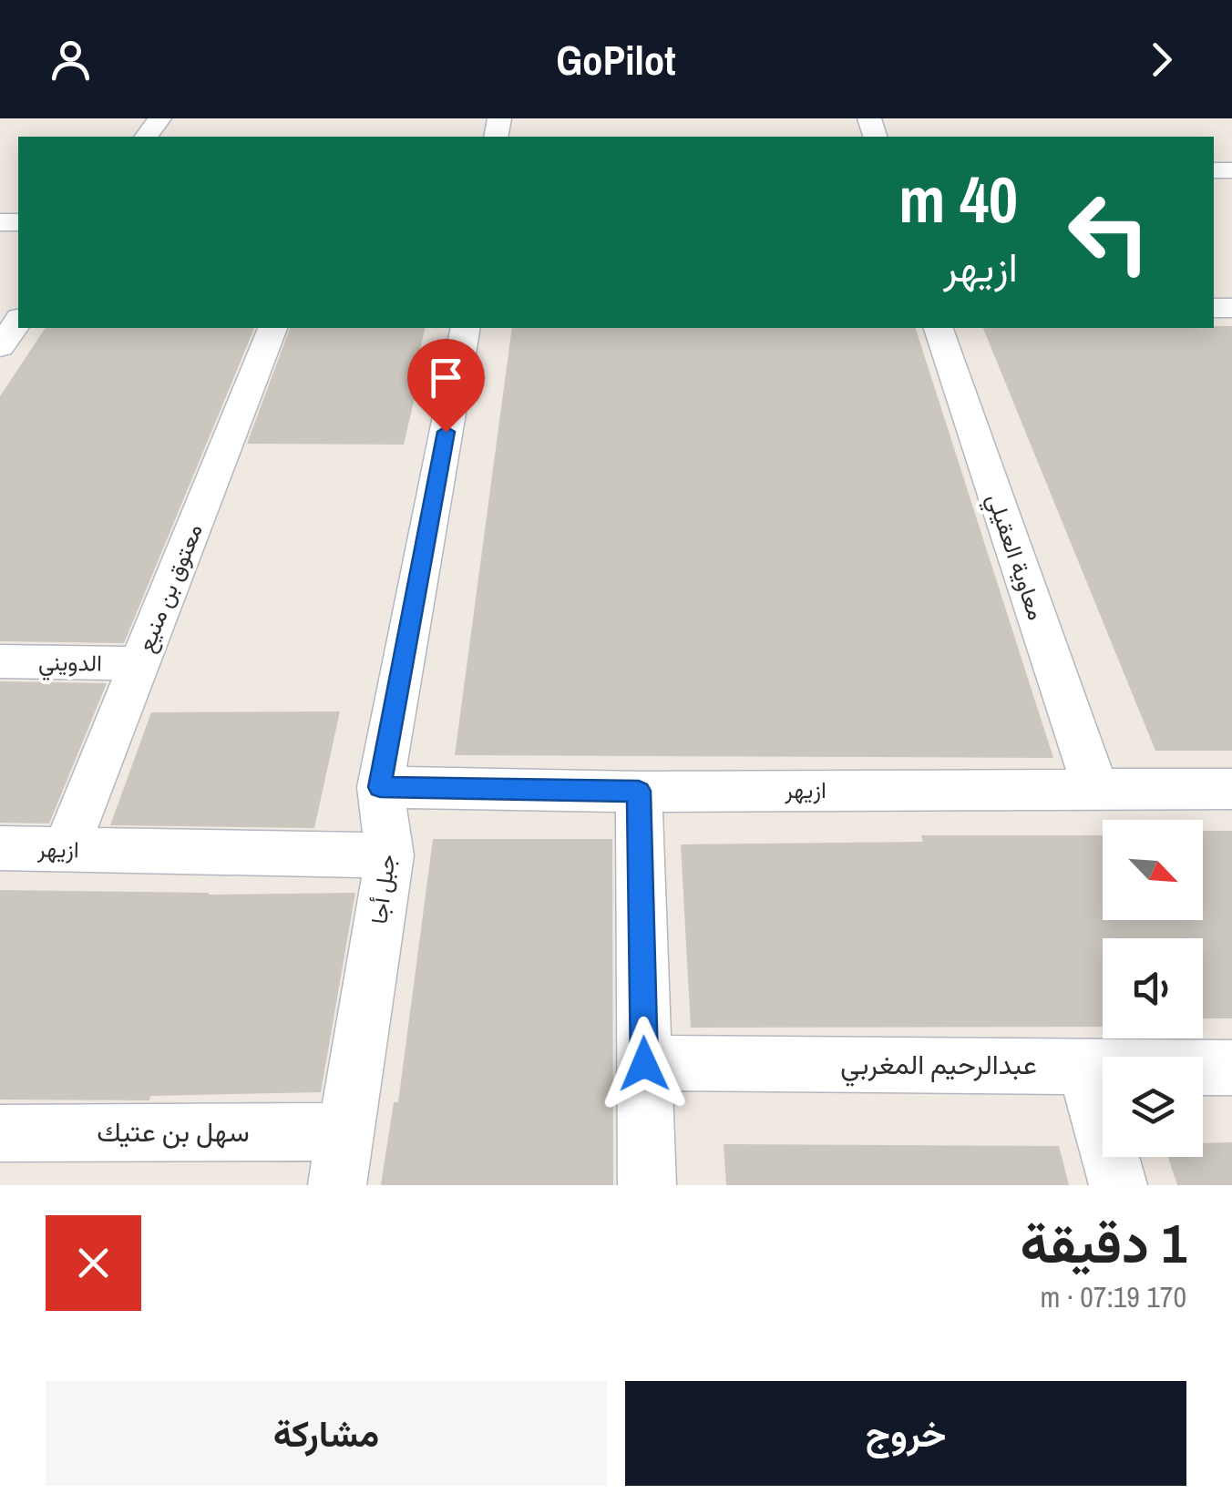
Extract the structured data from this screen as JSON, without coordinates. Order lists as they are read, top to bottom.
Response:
{
  "streets": {
    "street": [
      "معاوية العقيلي",
      "معتوق بن منيع",
      "الدويني",
      "ازيهر",
      "جبل أجا",
      "عبدالرحيم المغربي",
      "سهل بن عتيك"
    ]
  },
  "crossings": [
    ["معاوية العقيلي", "ازيهر"],
    ["معتوق بن منيع", "الدويني"],
    ["معتوق بن منيع", "ازيهر"],
    ["ازيهر", "جبل أجا"],
    ["جبل أجا", "سهل بن عتيك"]
  ],
  "north": "bottom right",
  "page": {
    "header": "GoPilot",
    "turn": ["40 m", "ازيهر"],
    "heading": ["1 دقيقة", "170 m · 07:19"],
    "buttons": ["خروج", "مشاركة"]
  }
}
